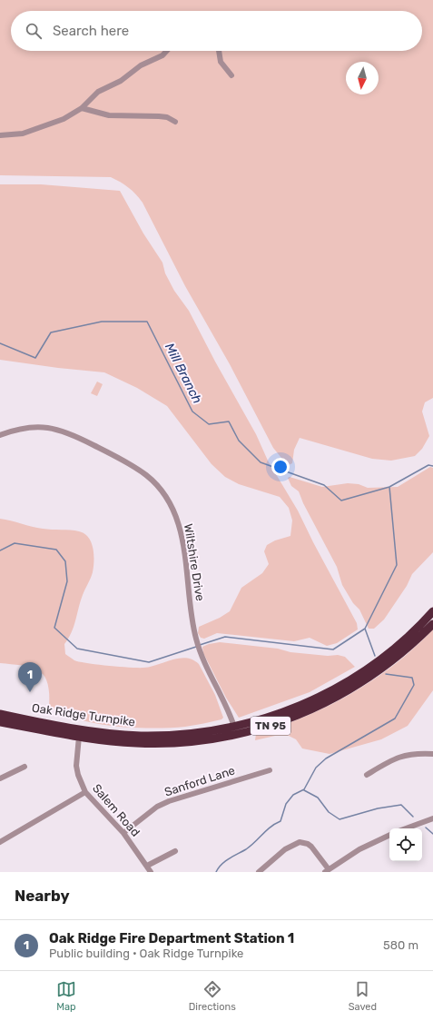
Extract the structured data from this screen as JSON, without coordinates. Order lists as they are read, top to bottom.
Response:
{
  "streets": {
    "highway": ["Oak Ridge Turnpike", "TN 95"],
    "street": ["Wiltshire Drive", "Sanford Lane", "Salem Road"]
  },
  "crossings": [
    ["Wiltshire Drive", "Oak Ridge Turnpike"],
    ["Oak Ridge Turnpike", "Salem Road"],
    ["Sanford Lane", "Salem Road"]
  ],
  "water": ["Mill Branch"],
  "north": "bottom",
  "page": {
    "search": "Search here",
    "pins": "1",
    "heading": "Nearby",
    "list": [
      {
        "mark": "1",
        "name": "Oak Ridge Fire Department Station 1",
        "note": "Public building · Oak Ridge Turnpike",
        "value": "580 m"
      }
    ],
    "nav": ["Map", "Directions", "Saved"]
  }
}
